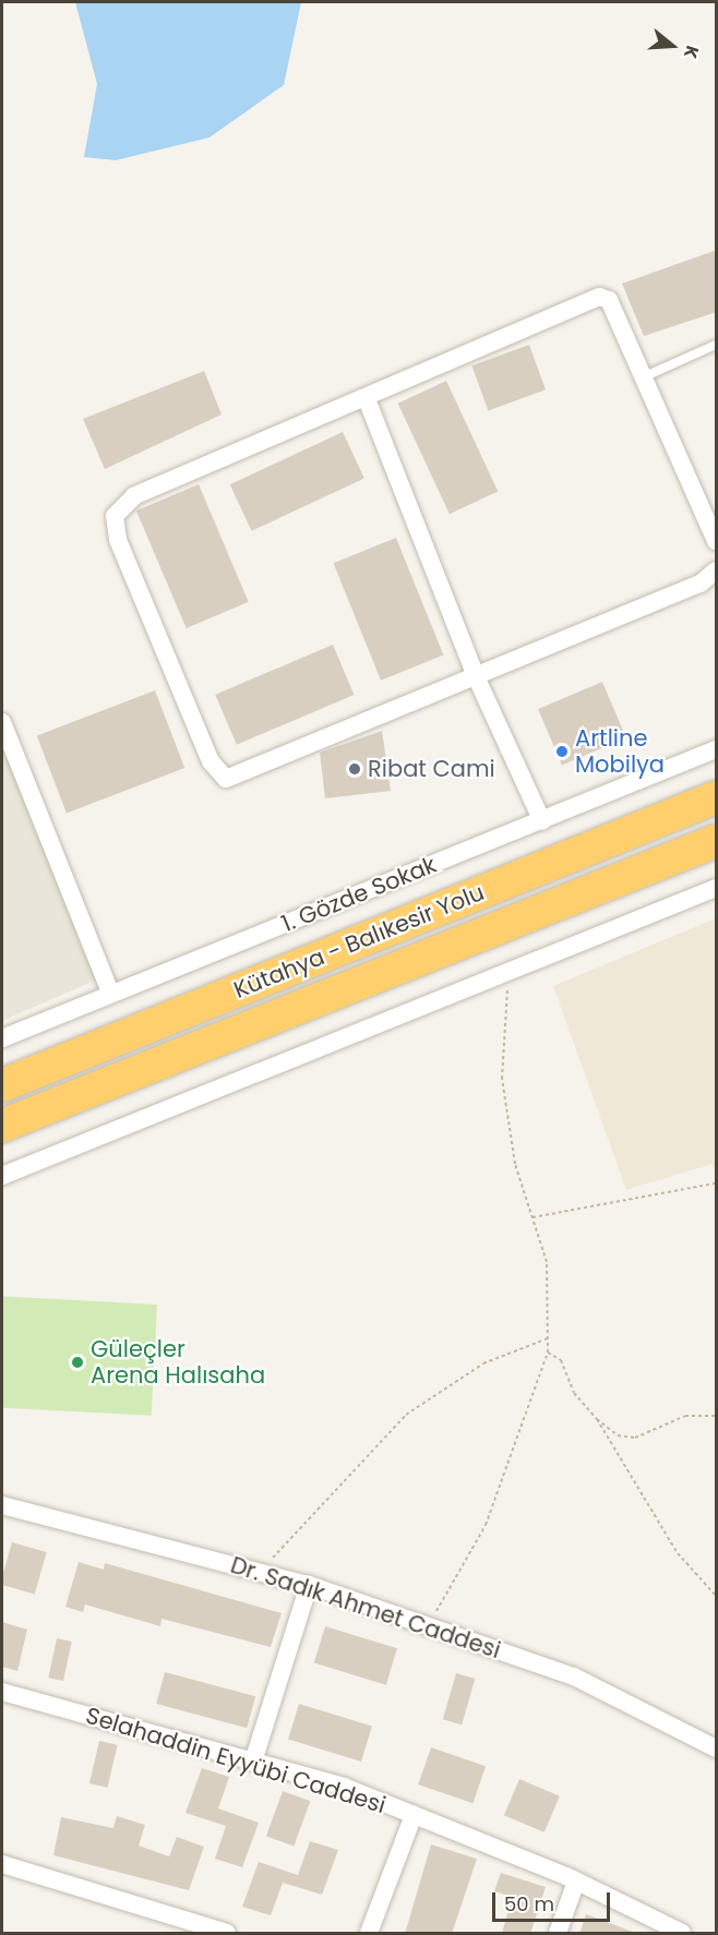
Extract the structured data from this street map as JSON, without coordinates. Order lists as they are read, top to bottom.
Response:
{
  "streets": {
    "highway": ["Kütahya - Balıkesir Yolu"],
    "street": ["1. Gözde Sokak", "Dr. Sadık Ahmet Caddesi", "Selahaddin Eyyübi Caddesi"]
  },
  "places": ["Artline Mobilya", "Ribat Cami", "Güleçler Arena Halısaha"],
  "scale_bar": "50 m",
  "north": "right"
}
